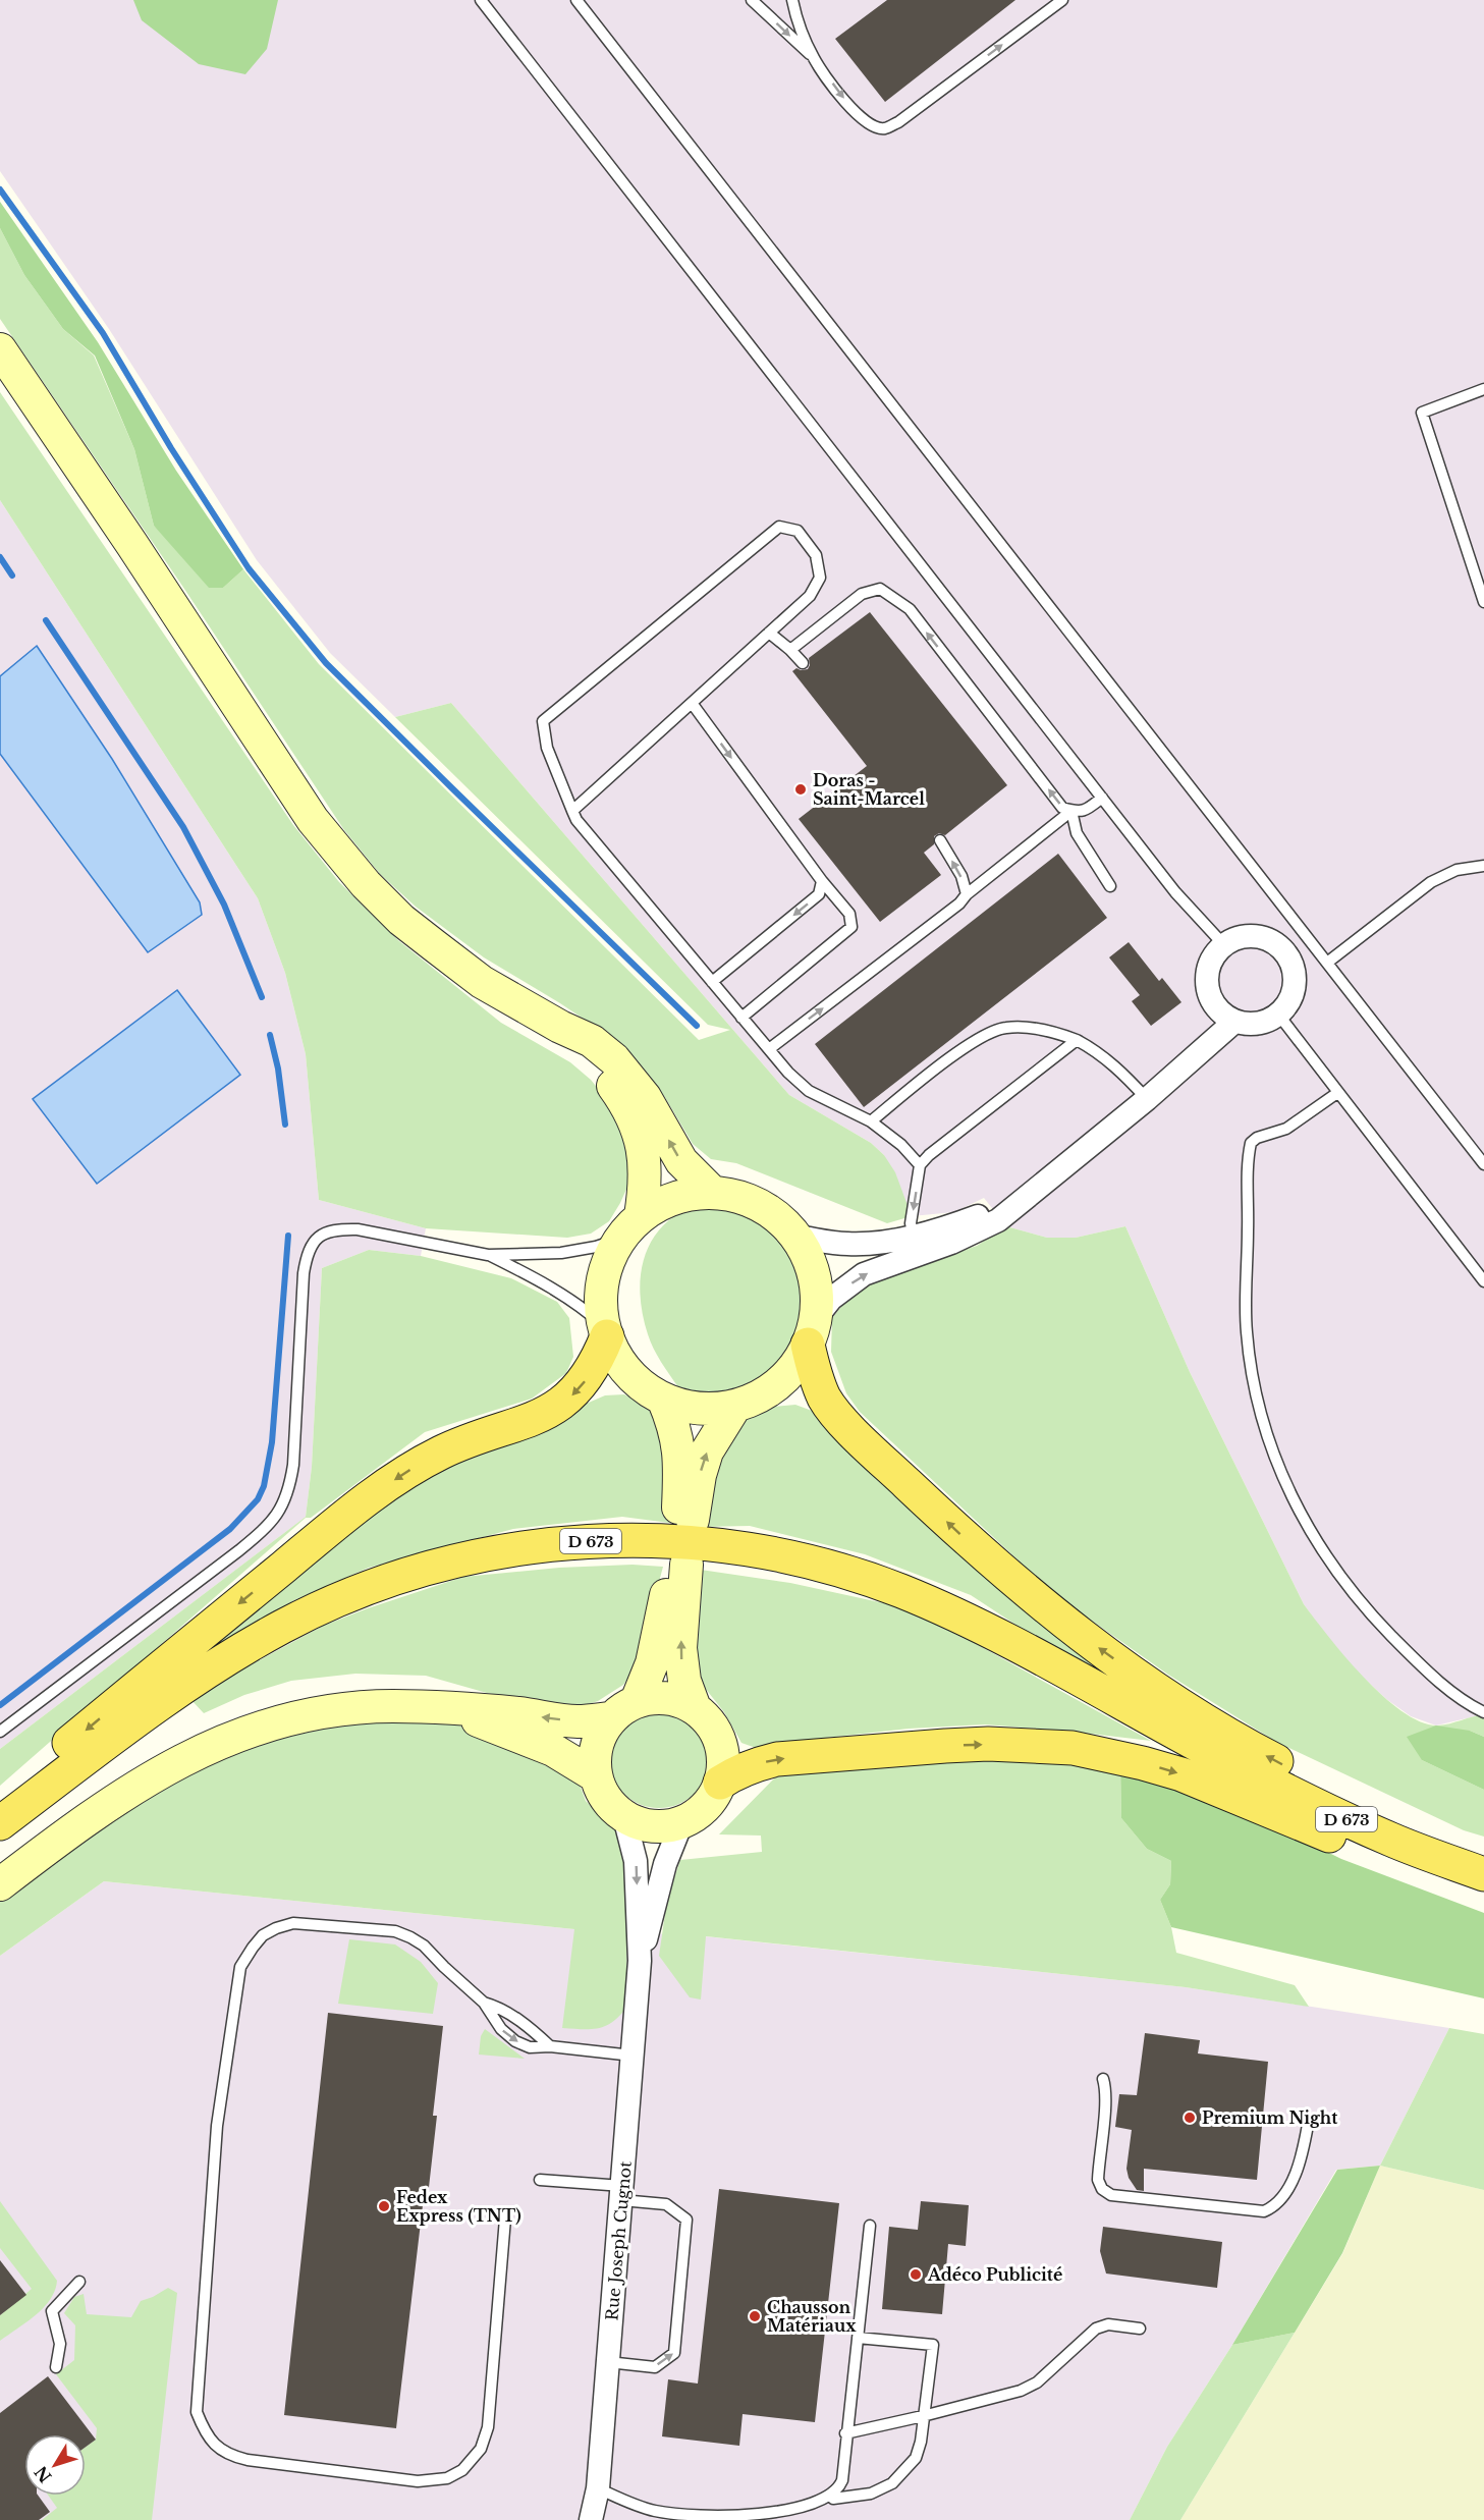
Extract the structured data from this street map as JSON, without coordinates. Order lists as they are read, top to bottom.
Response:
{
  "streets": {
    "main road": ["D 673"],
    "street": ["Rue Joseph Cugnot"]
  },
  "places": [
    "Doras - Saint-Marcel",
    "Premium Night",
    "Fedex Express (TNT)",
    "Adéco Publicité",
    "Chausson Matériaux"
  ],
  "north": "bottom left"
}
